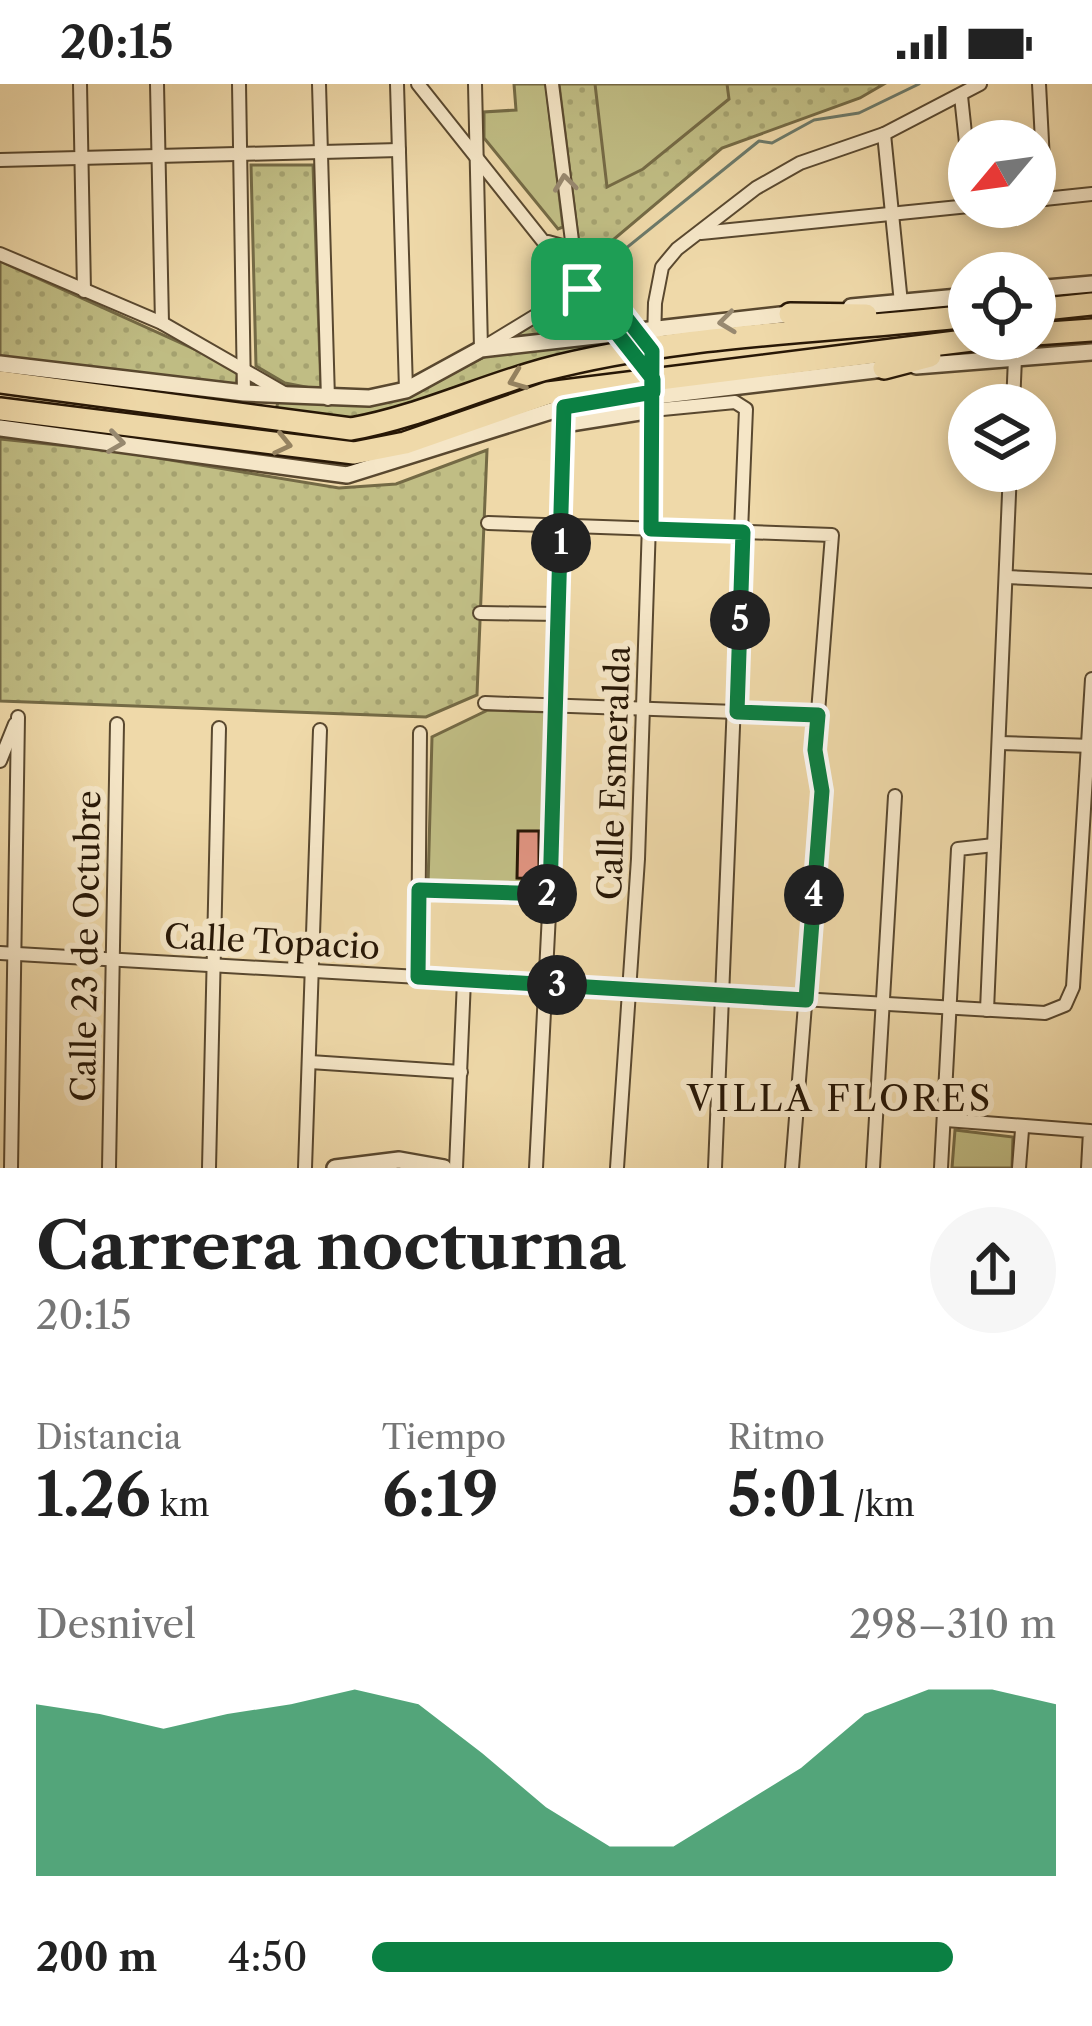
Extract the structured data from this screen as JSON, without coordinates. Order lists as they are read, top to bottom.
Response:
{
  "streets": {
    "street": ["Calle Esmeralda", "Calle Topacio", "Calle 23 de Octubre"]
  },
  "crossings": [
    ["Calle Esmeralda", "Calle Topacio"],
    ["Calle Topacio", "Calle 23 de Octubre"]
  ],
  "districts": ["VILLA FLORES"],
  "north": "bottom left",
  "page": {
    "status": "20:15",
    "pins": [
      "1",
      "5",
      "2",
      "4",
      "3"
    ],
    "heading": ["Carrera nocturna", "20:15"],
    "stats": [
      ["Distancia", "1.26 km"],
      ["Tiempo", "6:19"],
      ["Ritmo", "5:01 /km"]
    ],
    "chart": ["Desnivel", "298–310 m"],
    "list": [
      {
        "name": "200 m",
        "note": "4:50"
      }
    ]
  }
}
